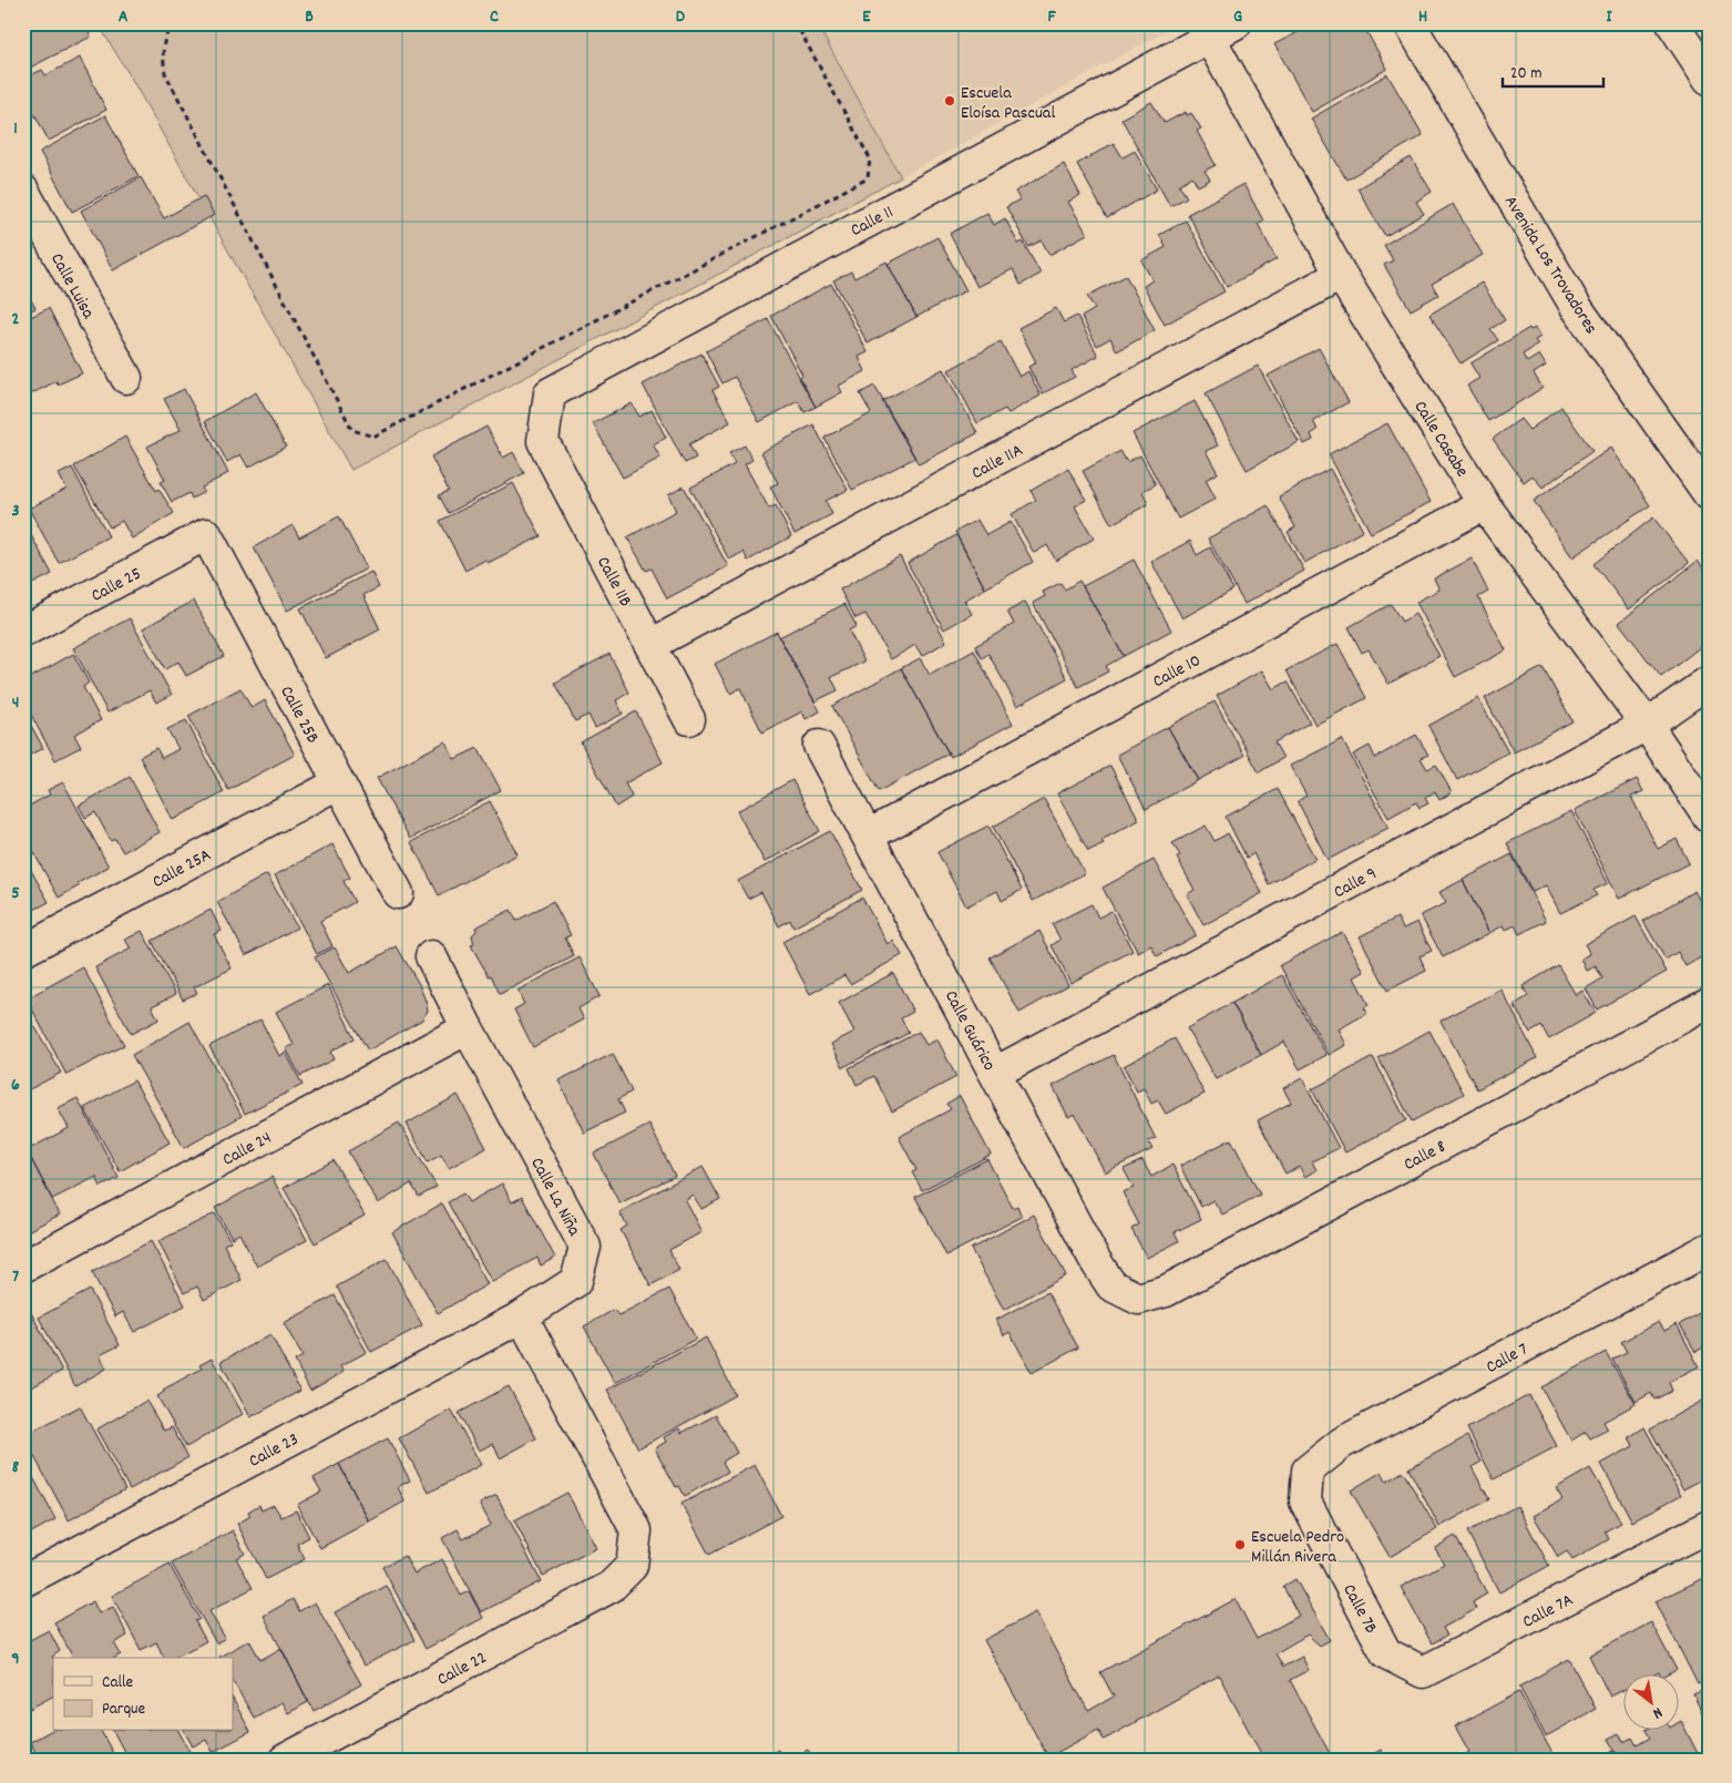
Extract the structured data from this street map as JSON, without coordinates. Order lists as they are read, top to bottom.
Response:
{
  "streets": {
    "main road": [
      "Calle 11",
      "Avenida Los Trovadores",
      "Calle Luisa",
      "Calle Casabe",
      "Calle 11A",
      "Calle 11B",
      "Calle 25",
      "Calle 10",
      "Calle 25B",
      "Calle 25A",
      "Calle 9",
      "Calle Guárico",
      "Calle 24",
      "Calle 8",
      "Calle La Niña",
      "Calle 7",
      "Calle 23",
      "Calle 7B",
      "Calle 7A",
      "Calle 22"
    ]
  },
  "crossings": [
    ["Calle 11", "Calle Casabe"],
    ["Calle 11", "Calle 11B"],
    ["Calle Casabe", "Calle 11A"],
    ["Calle Casabe", "Calle 10"],
    ["Calle Casabe", "Calle 9"],
    ["Calle 11A", "Calle 11B"],
    ["Calle 25", "Calle 25B"],
    ["Calle 10", "Calle Guárico"],
    ["Calle 25B", "Calle 25A"],
    ["Calle 9", "Calle Guárico"],
    ["Calle Guárico", "Calle 8"],
    ["Calle 24", "Calle La Niña"],
    ["Calle La Niña", "Calle 23"],
    ["Calle La Niña", "Calle 22"],
    ["Calle 7", "Calle 7B"],
    ["Calle 23", "Calle 22"],
    ["Calle 7B", "Calle 7A"]
  ],
  "places": ["Escuela Eloísa Pascual", "Escuela Pedro Millán Rivera"],
  "legend": ["Calle", "Parque"],
  "scale_bar": "20 m",
  "north": "bottom right",
  "grid": {
    "columns": [
      "A",
      "B",
      "C",
      "D",
      "E",
      "F",
      "G",
      "H",
      "I"
    ],
    "rows": [
      "1",
      "2",
      "3",
      "4",
      "5",
      "6",
      "7",
      "8",
      "9"
    ]
  }
}
